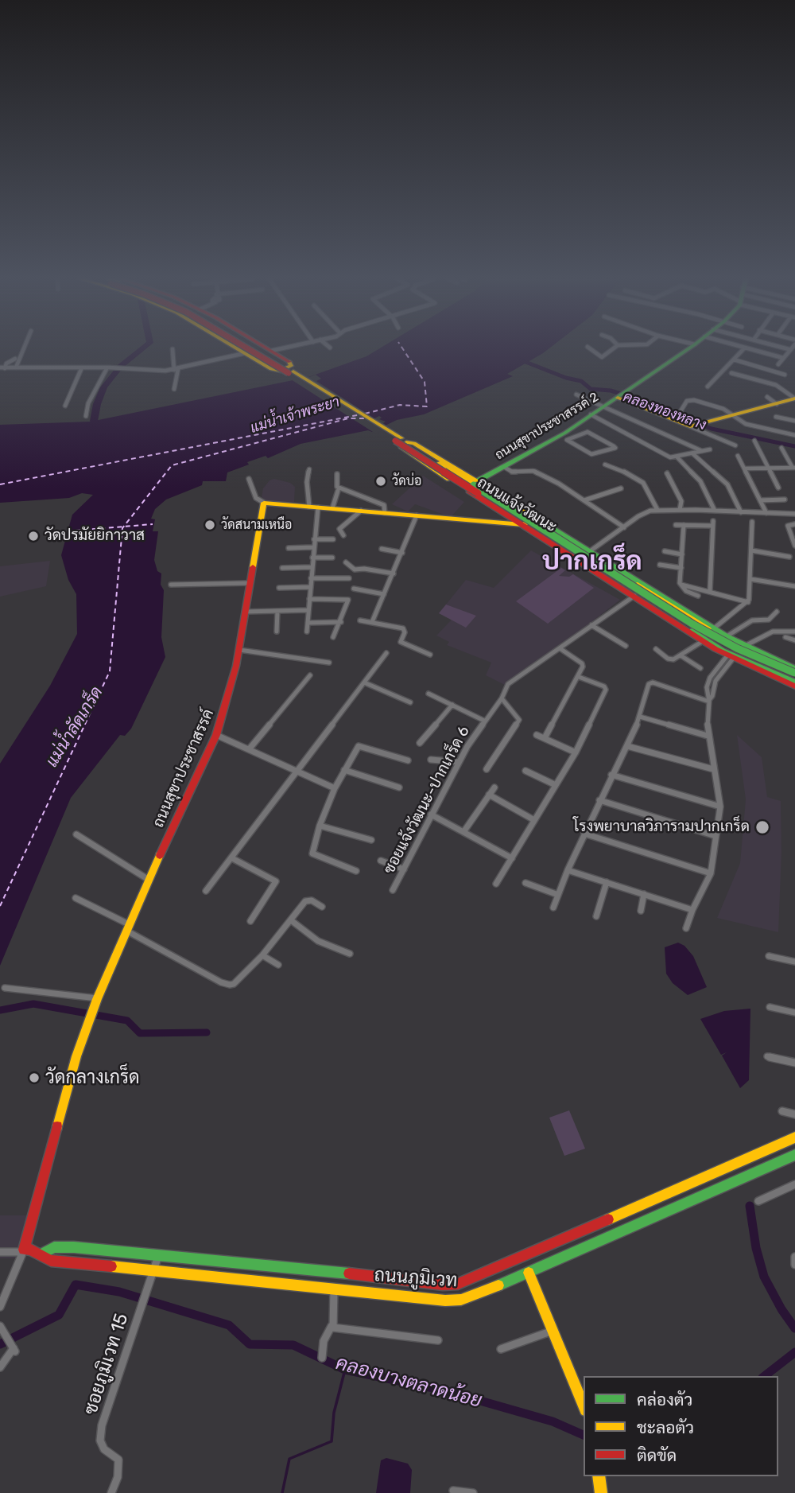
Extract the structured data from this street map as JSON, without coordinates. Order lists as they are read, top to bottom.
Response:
{
  "streets": {
    "main road": [
      "ถนนสุขาประชาสรรค์ 2",
      "ถนนแจ้งวัฒนะ",
      "ถนนสุขาประชาสรรค์",
      "ถนนภูมิเวท"
    ],
    "street": ["ซอยแจ้งวัฒนะ-ปากเกร็ด 6", "ซอยภูมิเวท 15"]
  },
  "crossings": [
    ["ถนนสุขาประชาสรรค์ 2", "ถนนแจ้งวัฒนะ"],
    ["ถนนแจ้งวัฒนะ", "ซอยแจ้งวัฒนะ-ปากเกร็ด 6"],
    ["ถนนสุขาประชาสรรค์", "ถนนภูมิเวท"],
    ["ถนนภูมิเวท", "ซอยภูมิเวท 15"]
  ],
  "districts": ["ปากเกร็ด"],
  "water": [
    "คลองทองหลาง",
    "แม่น้ำเจ้าพระยา",
    "แม่น้ำลัดเกร็ด",
    "คลองบางตลาดน้อย"
  ],
  "places": [
    "วัดบ่อ",
    "วัดสนามเหนือ",
    "วัดปรมัยยิกาวาส",
    "โรงพยาบาลวิภารามปากเกร็ด",
    "วัดกลางเกร็ด"
  ],
  "legend": ["คล่องตัว", "ชะลอตัว", "ติดขัด"]
}
